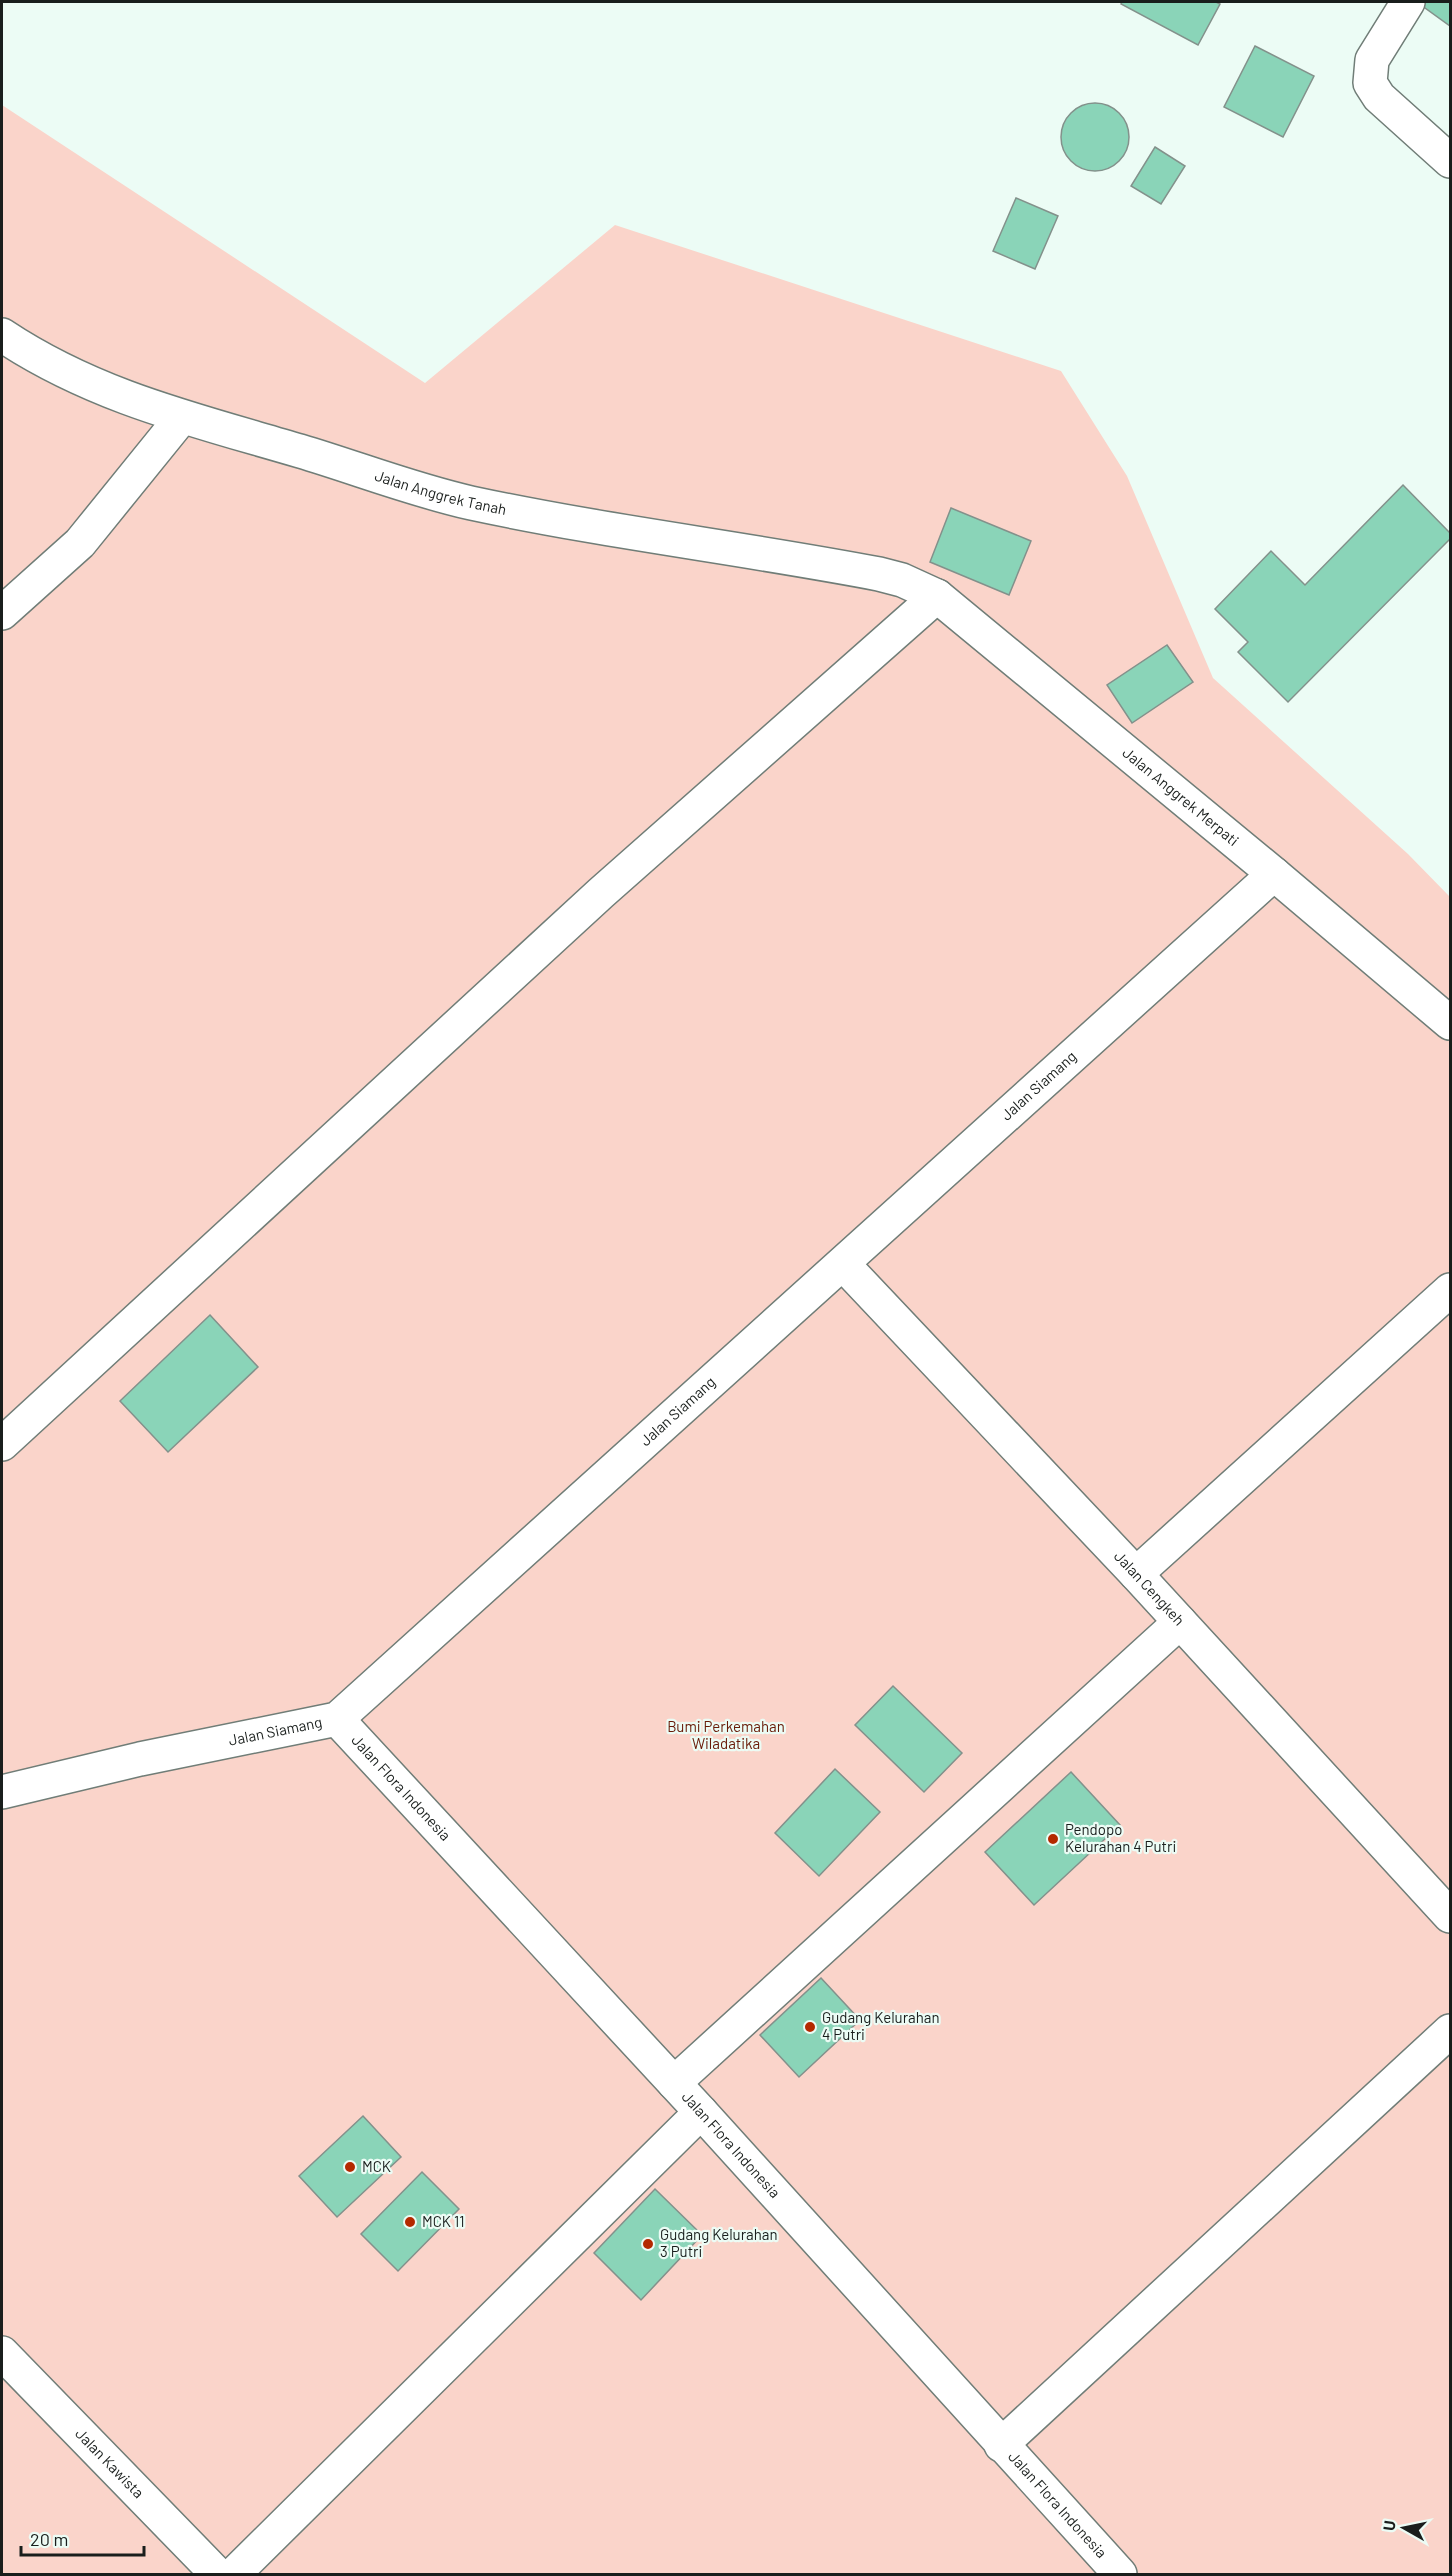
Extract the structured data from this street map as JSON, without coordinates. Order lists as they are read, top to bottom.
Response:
{
  "streets": {
    "street": [
      "Jalan Anggrek Tanah",
      "Jalan Anggrek Merpati",
      "Jalan Siamang",
      "Jalan Cengkeh",
      "Jalan Flora Indonesia",
      "Jalan Kawista"
    ]
  },
  "crossings": [
    ["Jalan Anggrek Tanah", "Jalan Anggrek Merpati"],
    ["Jalan Anggrek Merpati", "Jalan Siamang"],
    ["Jalan Siamang", "Jalan Cengkeh"],
    ["Jalan Siamang", "Jalan Flora Indonesia"]
  ],
  "parks": ["Bumi Perkemahan Wiladatika"],
  "places": [
    "Pendopo Kelurahan 4 Putri",
    "Gudang Kelurahan 4 Putri",
    "MCK",
    "MCK 11",
    "Gudang Kelurahan 3 Putri"
  ],
  "scale_bar": "20 m",
  "north": "left"
}
